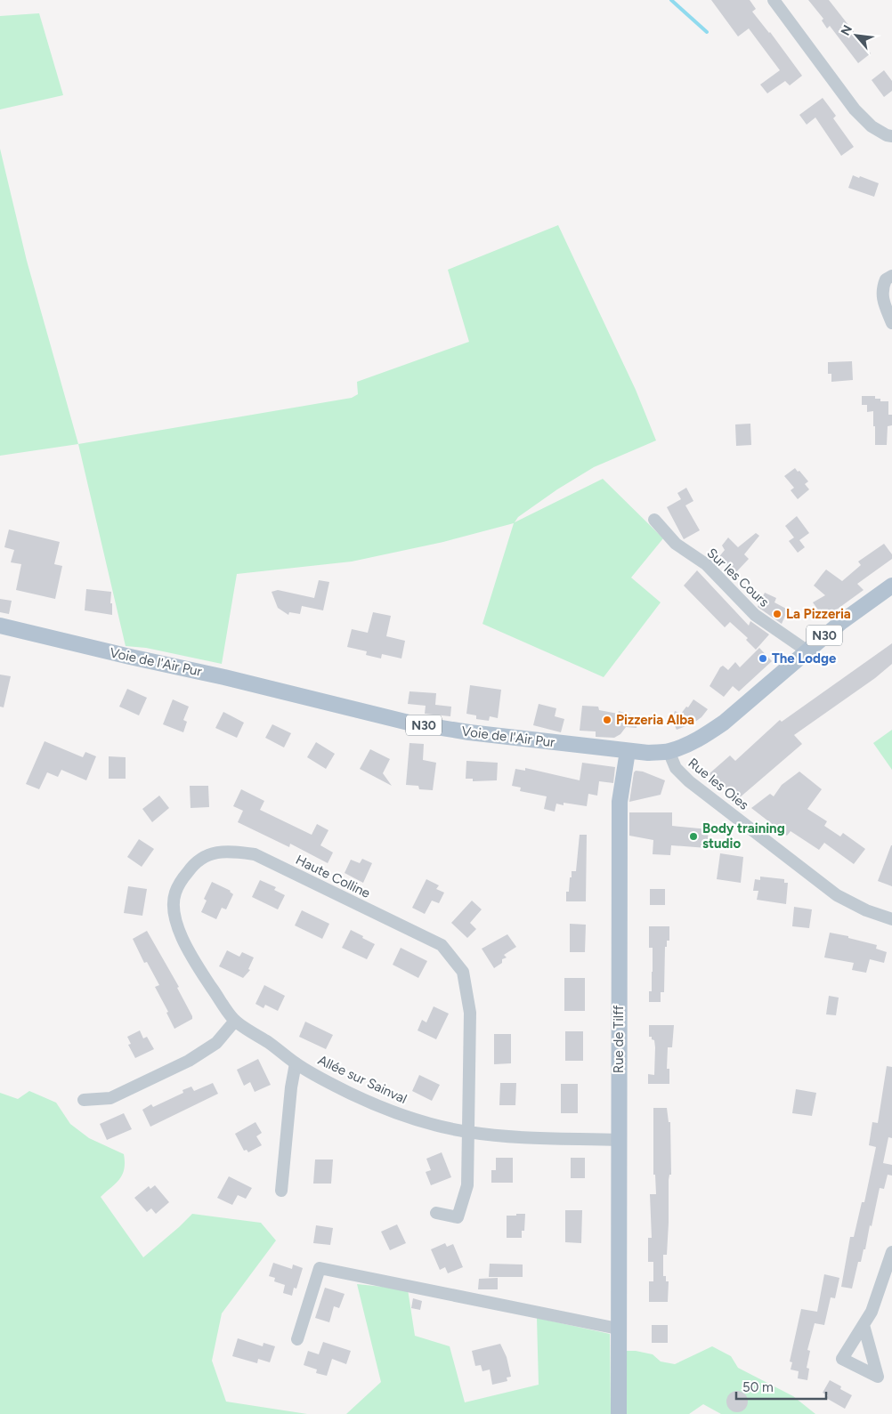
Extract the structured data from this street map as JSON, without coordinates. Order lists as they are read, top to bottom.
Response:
{
  "streets": {
    "main road": ["N30", "Voie de l'Air Pur", "Rue de Tilff"],
    "street": [
      "Sur les Cours",
      "Rue les Oies",
      "Haute Colline",
      "Allée sur Sainval"
    ]
  },
  "crossings": [
    ["Sur les Cours", "Voie de l'Air Pur"],
    ["Voie de l'Air Pur", "Rue les Oies"],
    ["Voie de l'Air Pur", "Rue de Tilff"],
    ["Haute Colline", "Allée sur Sainval"],
    ["Rue de Tilff", "Allée sur Sainval"]
  ],
  "places": [
    "La Pizzeria",
    "The Lodge",
    "Pizzeria Alba",
    "Body training studio"
  ],
  "scale_bar": "50 m",
  "north": "top left"
}
